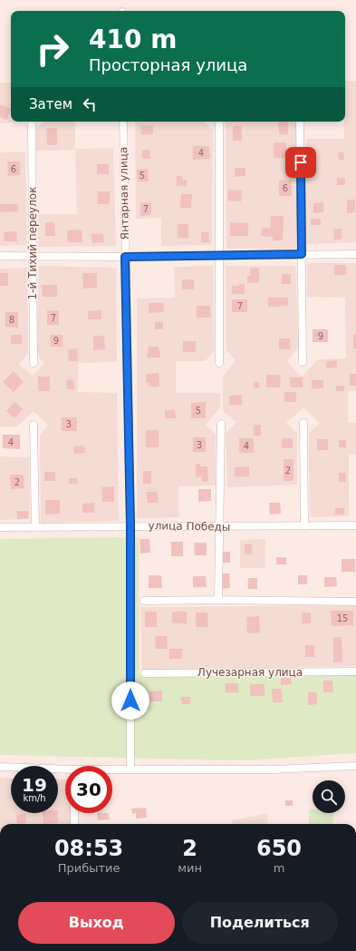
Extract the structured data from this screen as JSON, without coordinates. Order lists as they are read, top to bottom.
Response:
{
  "streets": {
    "street": [
      "Янтарная улица",
      "1-й Тихий переулок",
      "улица Победы",
      "Лучезарная улица"
    ]
  },
  "crossings": [
    ["Янтарная улица", "улица Победы"]
  ],
  "house_numbers": [
    "4",
    "6",
    "5",
    "6",
    "7",
    "7",
    "7",
    "8",
    "9",
    "9",
    "5",
    "3",
    "4",
    "3",
    "4",
    "2",
    "2",
    "15"
  ],
  "page": {
    "turn": ["410 m", "Просторная улица"],
    "then": "Затем",
    "speed": "19 km/h",
    "limit": "30",
    "eta": [
      "08:53",
      "Прибытие",
      "2",
      "мин",
      "650",
      "m"
    ],
    "buttons": ["Выход", "Поделиться"]
  }
}
